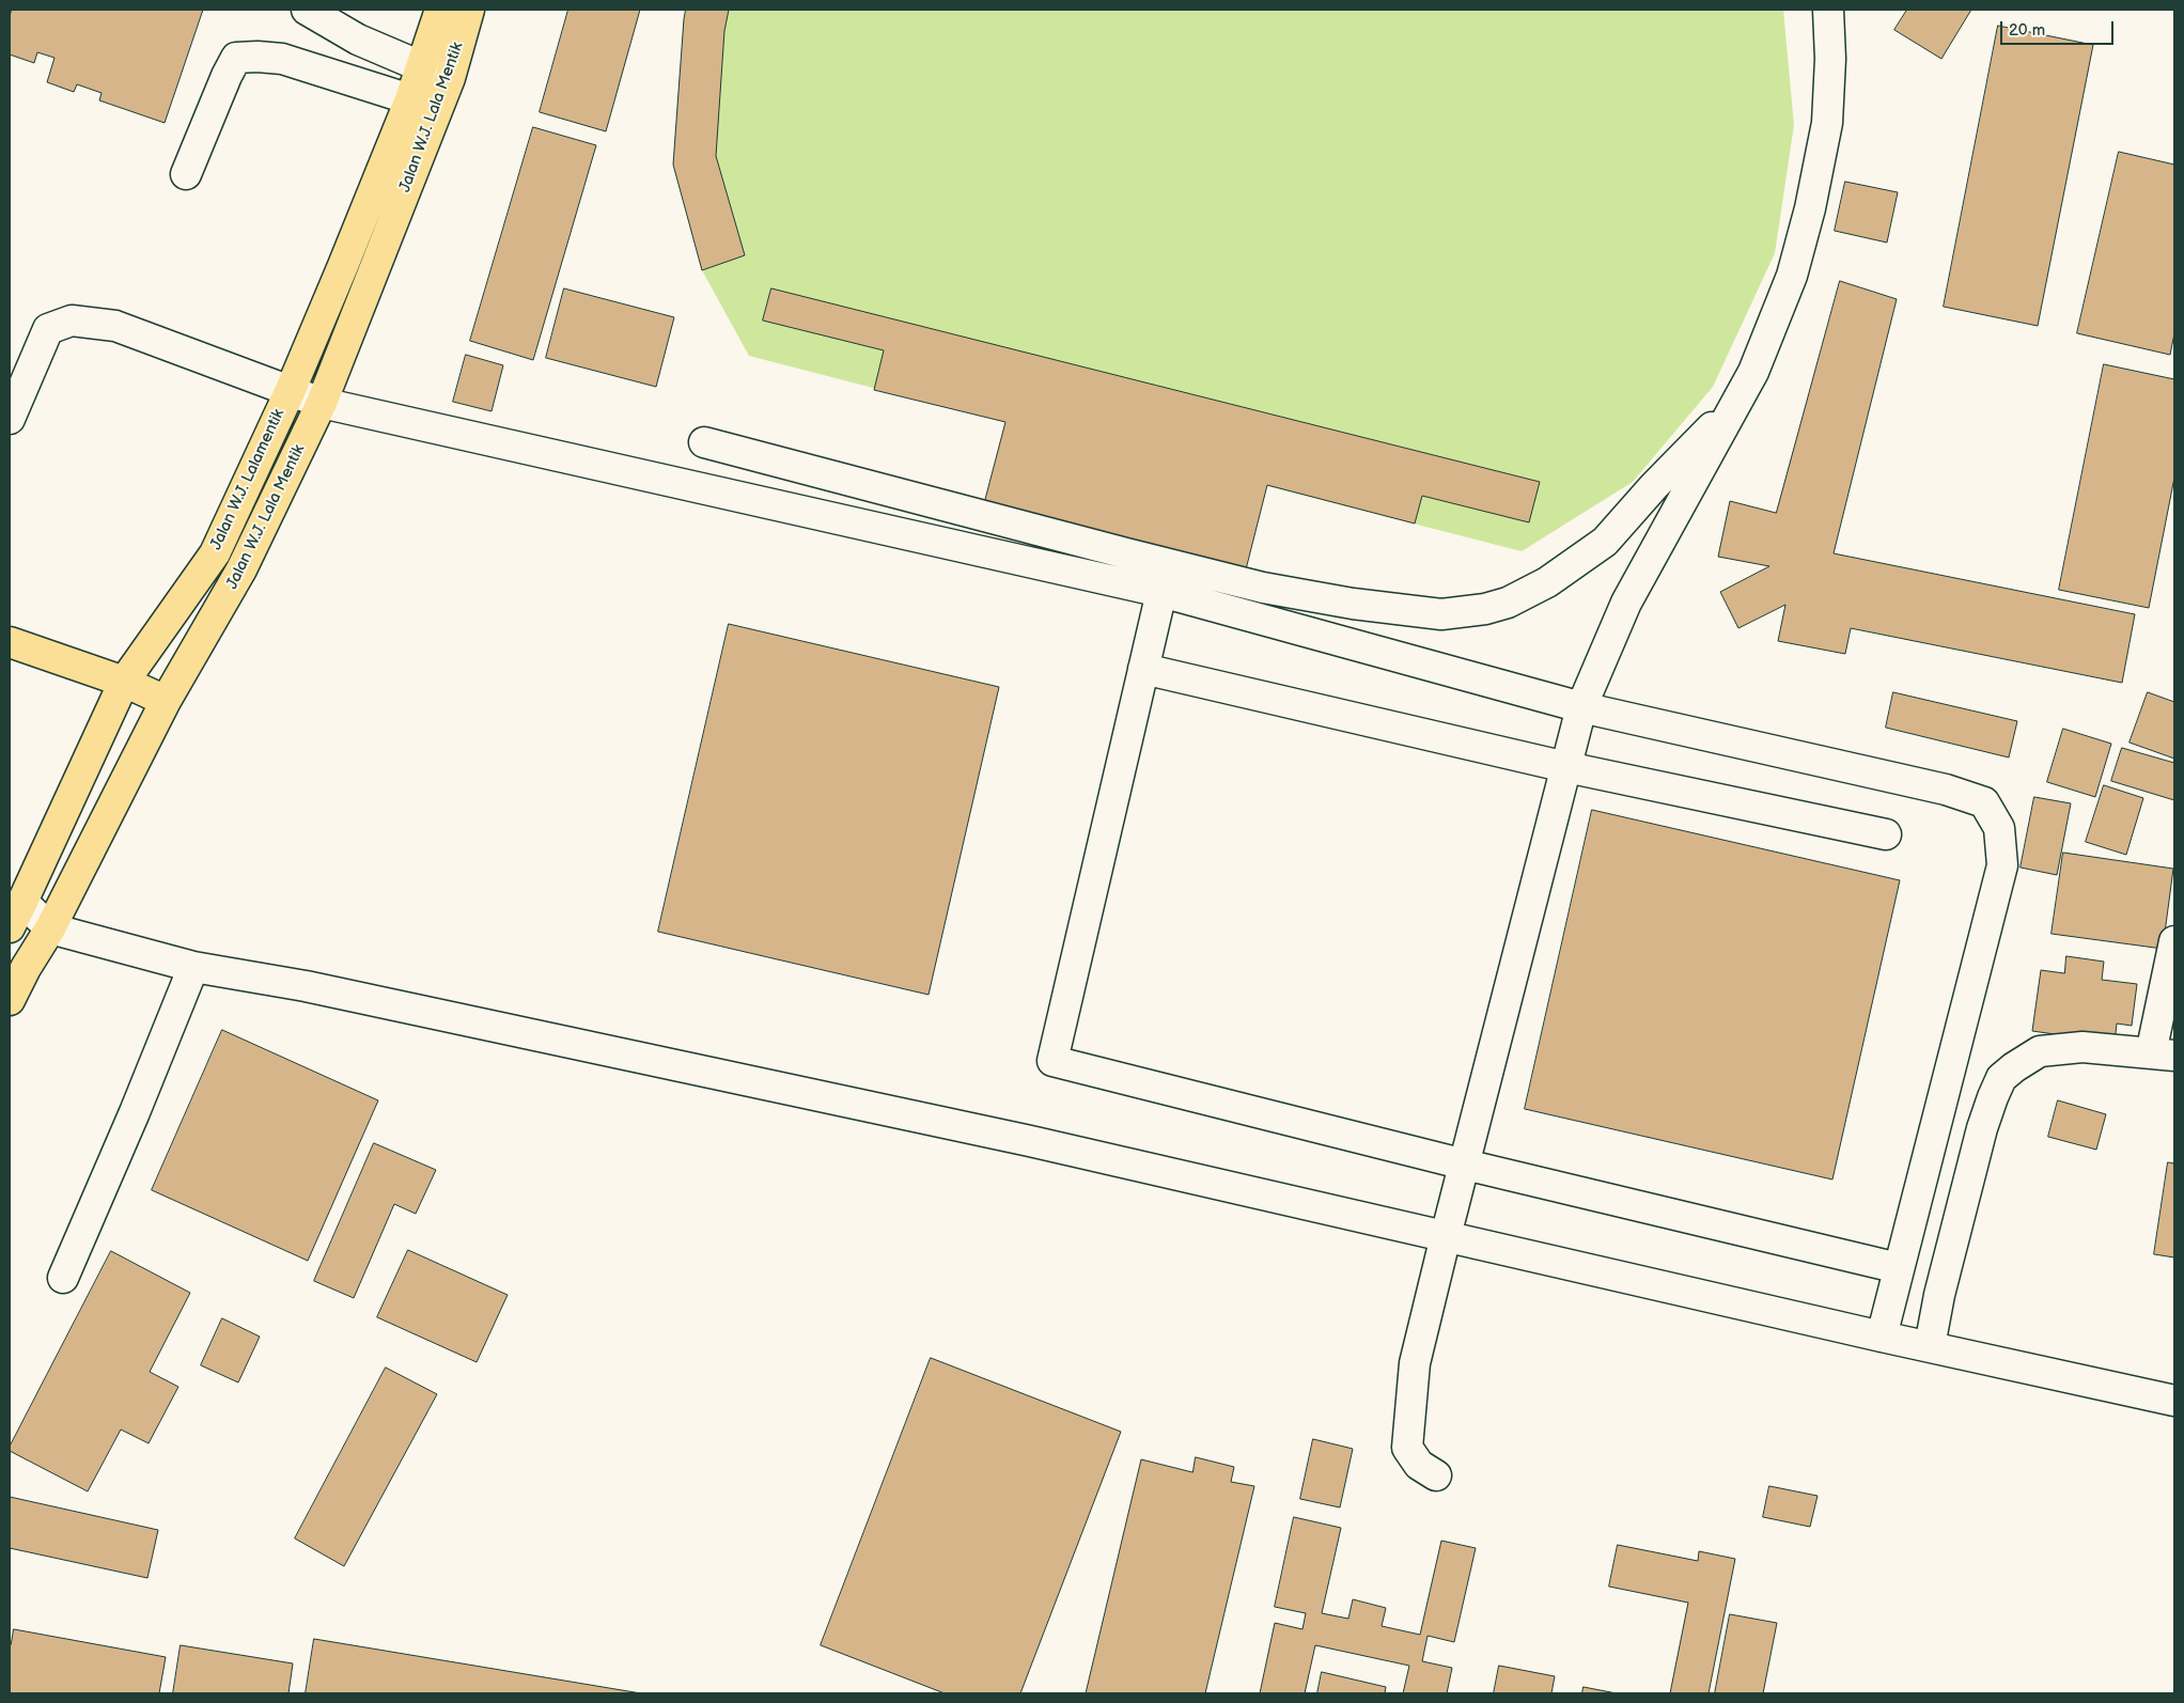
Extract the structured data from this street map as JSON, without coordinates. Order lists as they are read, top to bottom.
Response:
{
  "streets": {
    "main road": ["Jalan W.J. Lala Mentik", "Jalan W.J. Lalamentik"]
  },
  "crossings": [
    ["Jalan W.J. Lala Mentik", "Jalan W.J. Lalamentik"]
  ],
  "scale_bar": "20 m"
}
